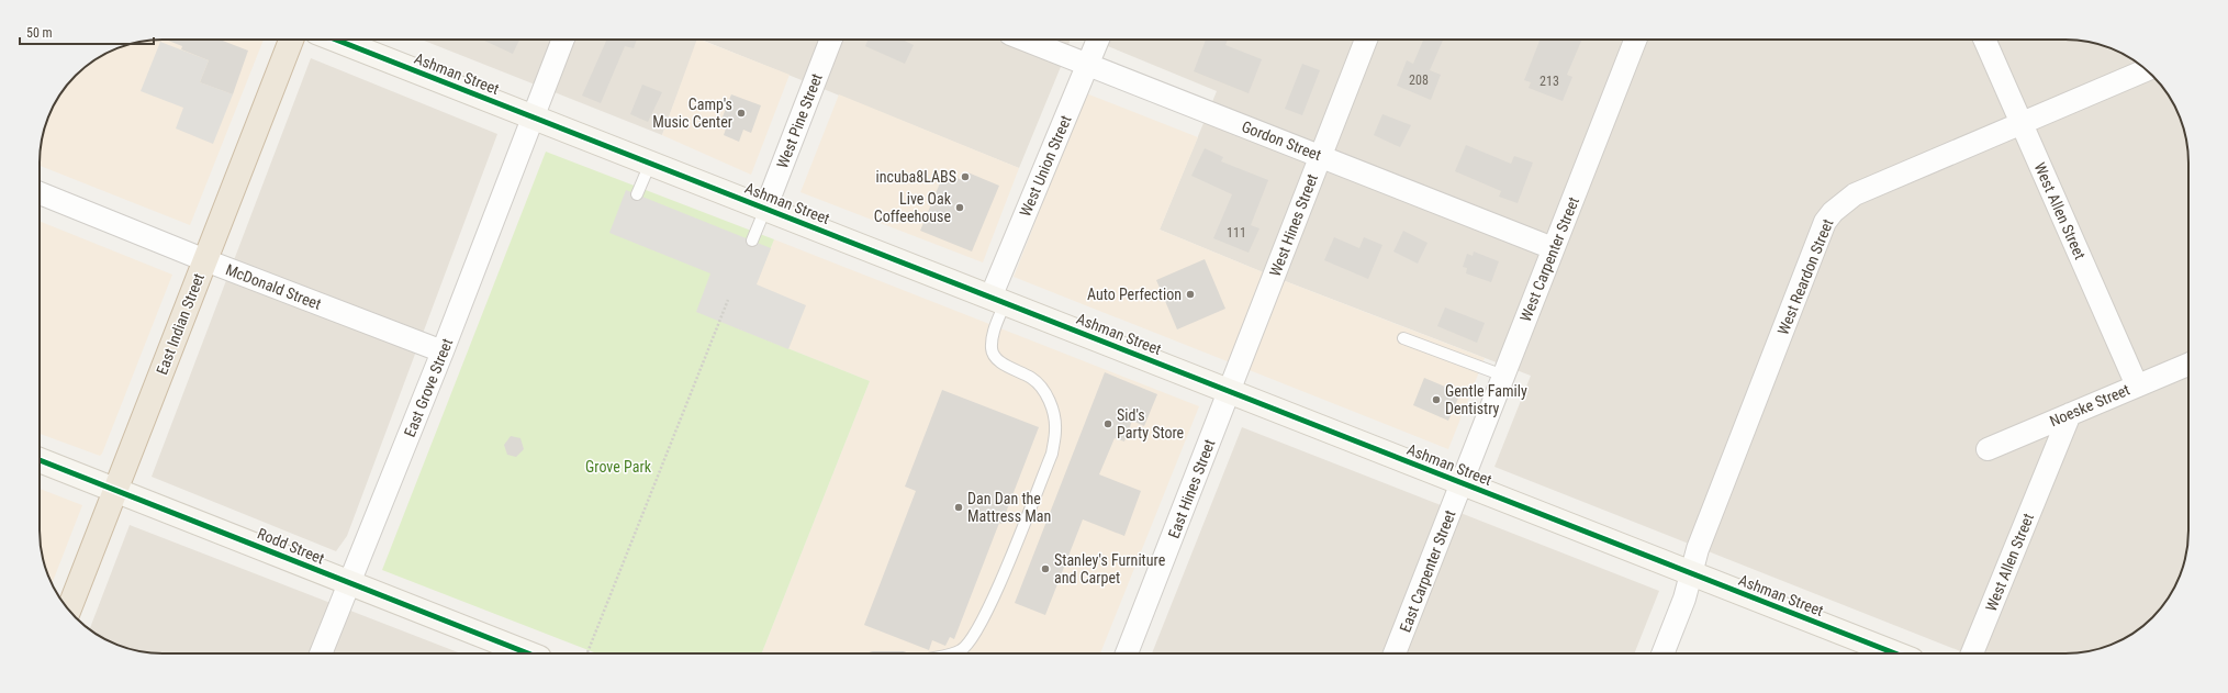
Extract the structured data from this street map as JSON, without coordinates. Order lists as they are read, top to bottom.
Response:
{
  "streets": {
    "highway": ["East Indian Street"],
    "street": [
      "Ashman Street",
      "West Pine Street",
      "Gordon Street",
      "West Union Street",
      "West Allen Street",
      "West Hines Street",
      "West Carpenter Street",
      "West Reardon Street",
      "McDonald Street",
      "East Grove Street",
      "Noeske Street",
      "East Hines Street",
      "Rodd Street",
      "East Carpenter Street"
    ]
  },
  "crossings": [
    ["Ashman Street", "West Pine Street"],
    ["Ashman Street", "West Union Street"],
    ["Ashman Street", "West Hines Street"],
    ["Ashman Street", "West Carpenter Street"],
    ["Ashman Street", "West Reardon Street"],
    ["Ashman Street", "East Grove Street"],
    ["Ashman Street", "East Hines Street"],
    ["Ashman Street", "East Carpenter Street"],
    ["Gordon Street", "West Union Street"],
    ["Gordon Street", "West Hines Street"],
    ["Gordon Street", "West Carpenter Street"],
    ["West Allen Street", "West Reardon Street"],
    ["West Allen Street", "Noeske Street"],
    ["West Hines Street", "East Hines Street"],
    ["West Carpenter Street", "East Carpenter Street"],
    ["McDonald Street", "East Indian Street"],
    ["McDonald Street", "East Grove Street"],
    ["East Indian Street", "Rodd Street"],
    ["East Grove Street", "Rodd Street"]
  ],
  "parks": ["Grove Park"],
  "places": [
    "Camp's Music Center",
    "incuba8LABS",
    "Live Oak Coffeehouse",
    "Auto Perfection",
    "Gentle Family Dentistry",
    "Sid's Party Store",
    "Dan Dan the Mattress Man",
    "Stanley's Furniture and Carpet"
  ],
  "house_numbers": ["208", "213", "111"],
  "scale_bar": "50 m"
}
